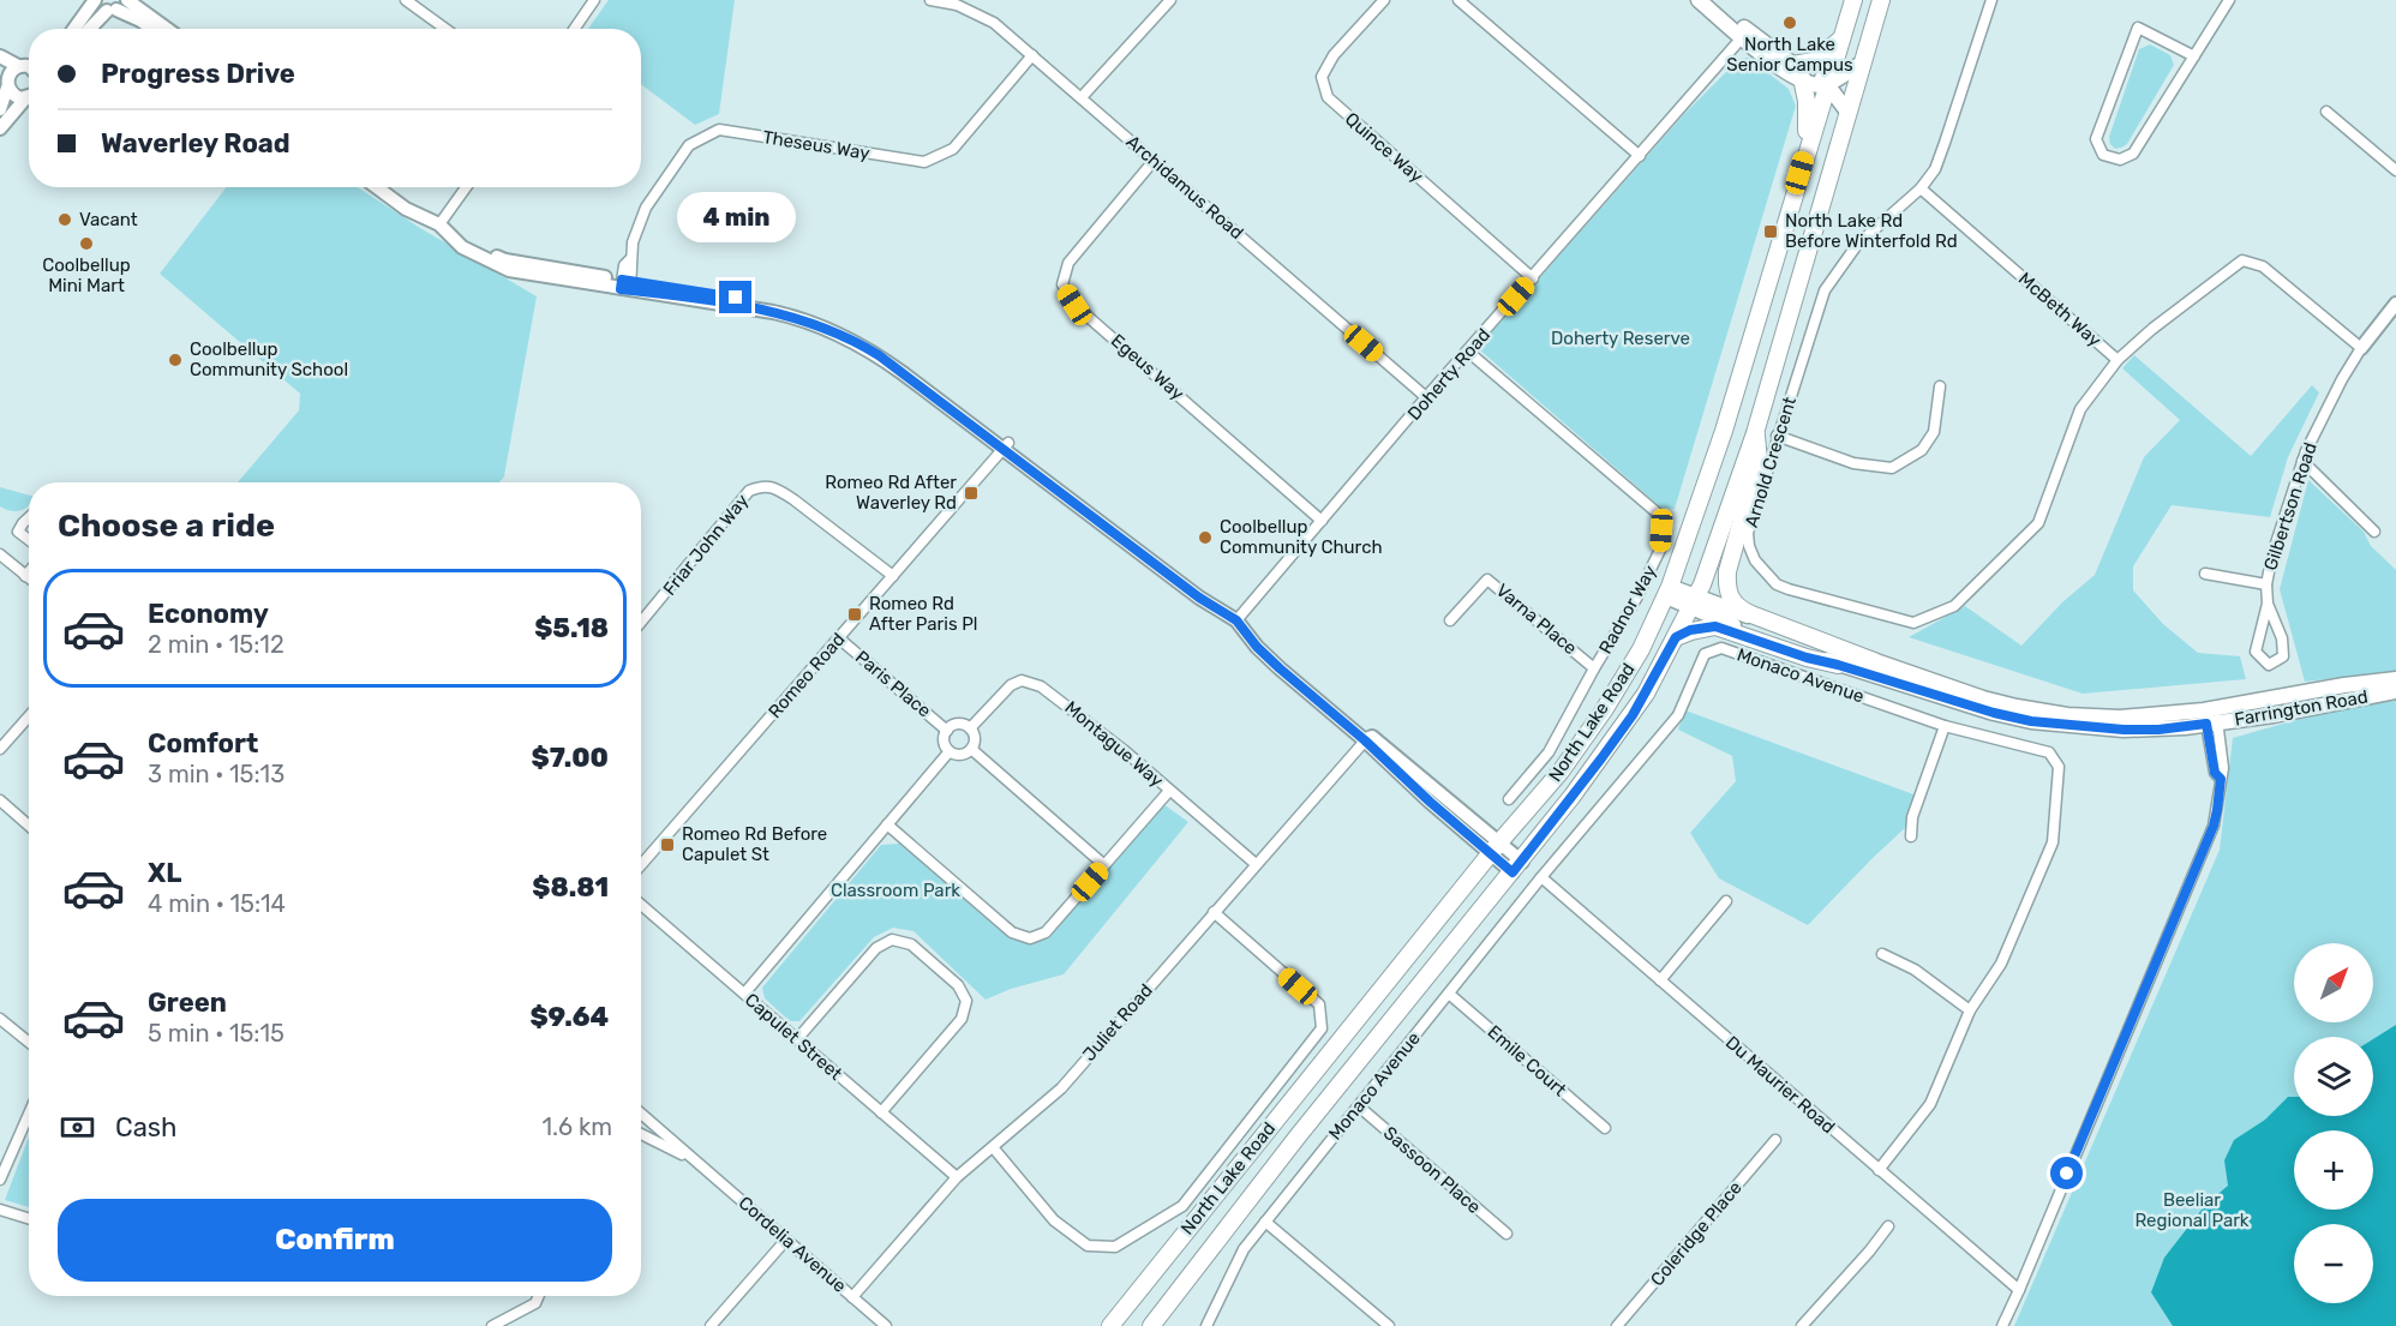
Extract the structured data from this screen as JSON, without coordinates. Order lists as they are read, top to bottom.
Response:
{
  "streets": {
    "main road": ["Farrington Road", "North Lake Road"],
    "street": [
      "Theseus Way",
      "Quince Way",
      "Archidamus Road",
      "McBeth Way",
      "Egeus Way",
      "Doherty Road",
      "Arnold Crescent",
      "Gilbertson Road",
      "Friar John Way",
      "Radnor Way",
      "Varna Place",
      "Romeo Road",
      "Monaco Avenue",
      "Paris Place",
      "Montague Way",
      "Juliet Road",
      "Capulet Street",
      "Emile Court",
      "Du Maurier Road",
      "Sassoon Place",
      "Coleridge Place",
      "Cordelia Avenue"
    ]
  },
  "crossings": [
    ["Theseus Way", "Archidamus Road"],
    ["Quince Way", "Doherty Road"],
    ["Archidamus Road", "Egeus Way"],
    ["Archidamus Road", "Doherty Road"],
    ["McBeth Way", "Arnold Crescent"],
    ["McBeth Way", "Gilbertson Road"],
    ["Egeus Way", "Doherty Road"],
    ["Doherty Road", "Radnor Way"],
    ["Friar John Way", "Romeo Road"],
    ["Radnor Way", "Varna Place"],
    ["Romeo Road", "Paris Place"],
    ["Monaco Avenue", "Emile Court"],
    ["Monaco Avenue", "Du Maurier Road"],
    ["Monaco Avenue", "Sassoon Place"],
    ["Paris Place", "Montague Way"],
    ["Farrington Road", "North Lake Road"],
    ["Montague Way", "Juliet Road"],
    ["Juliet Road", "Capulet Street"],
    ["Juliet Road", "Cordelia Avenue"]
  ],
  "parks": ["Doherty Reserve", "Classroom Park", "Beeliar Regional Park"],
  "places": {
    "other": [
      "North Lake Senior Campus",
      "Vacant",
      "Coolbellup Mini Mart",
      "Coolbellup Community School",
      "Coolbellup Community Church"
    ],
    "transit": [
      "North Lake Rd Before Winterfold Rd",
      "Romeo Rd After Waverley Rd",
      "Romeo Rd After Paris Pl",
      "Romeo Rd Before Capulet St"
    ]
  },
  "north": "top right",
  "page": {
    "banner": ["Progress Drive", "Waverley Road"],
    "bubble": "4 min",
    "heading": "Choose a ride",
    "list": [
      {
        "name": "Economy",
        "note": "2 min · 15:12",
        "value": "$5.18"
      },
      {
        "name": "Comfort",
        "note": "3 min · 15:13",
        "value": "$7.00"
      },
      {
        "name": "XL",
        "note": "4 min · 15:14",
        "value": "$8.81"
      },
      {
        "name": "Green",
        "note": "5 min · 15:15",
        "value": "$9.64"
      }
    ],
    "map_buttons": ["+", "−"],
    "pay": ["Cash", "1.6 km"],
    "buttons": "Confirm"
  }
}
